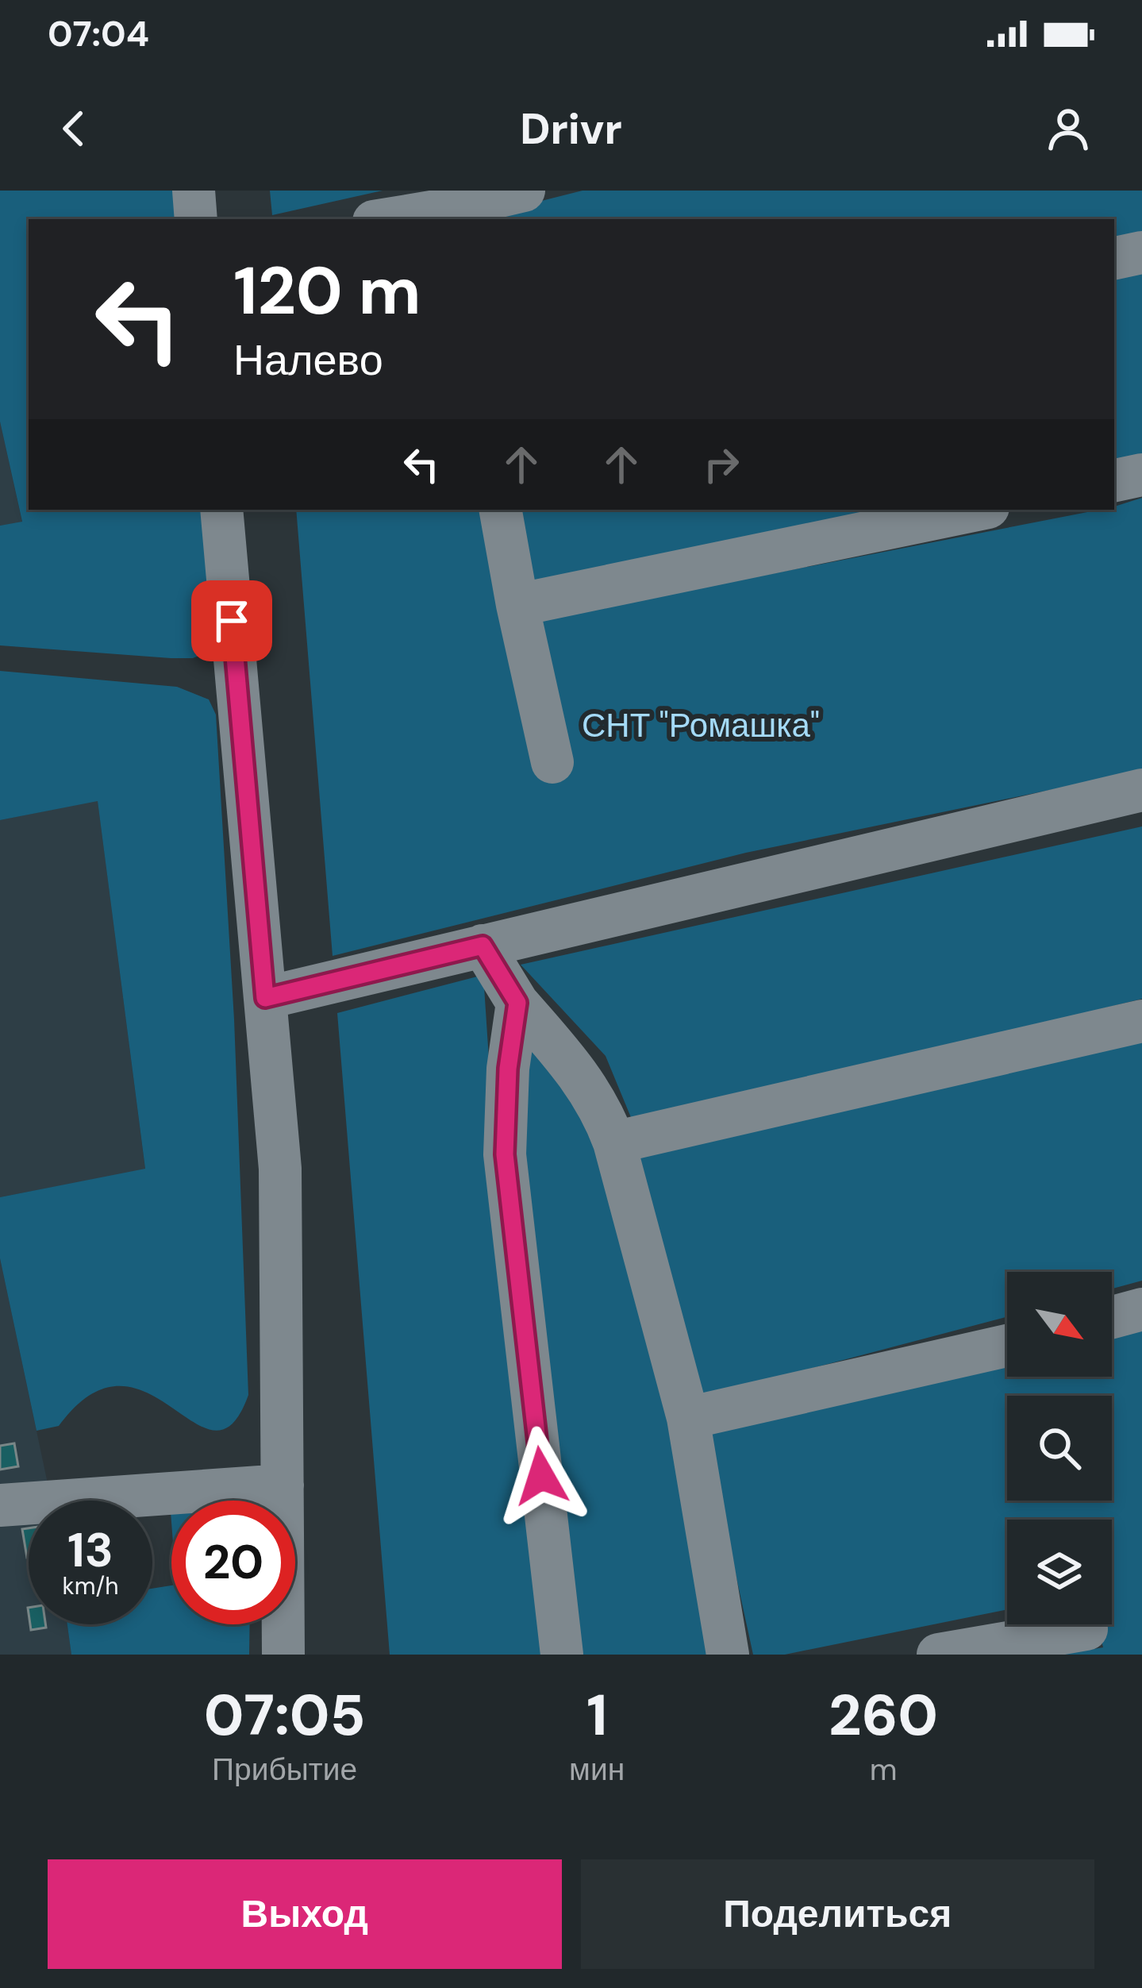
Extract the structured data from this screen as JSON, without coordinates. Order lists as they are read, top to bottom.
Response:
{
  "parks": ["СНТ \"Ромашка\""],
  "north": "bottom right",
  "page": {
    "status": "07:04",
    "header": "Drivr",
    "turn": ["120 m", "Налево"],
    "speed": "13 km/h",
    "limit": "20",
    "eta": [
      "07:05",
      "Прибытие",
      "1",
      "мин",
      "260",
      "m"
    ],
    "buttons": ["Выход", "Поделиться"]
  }
}
